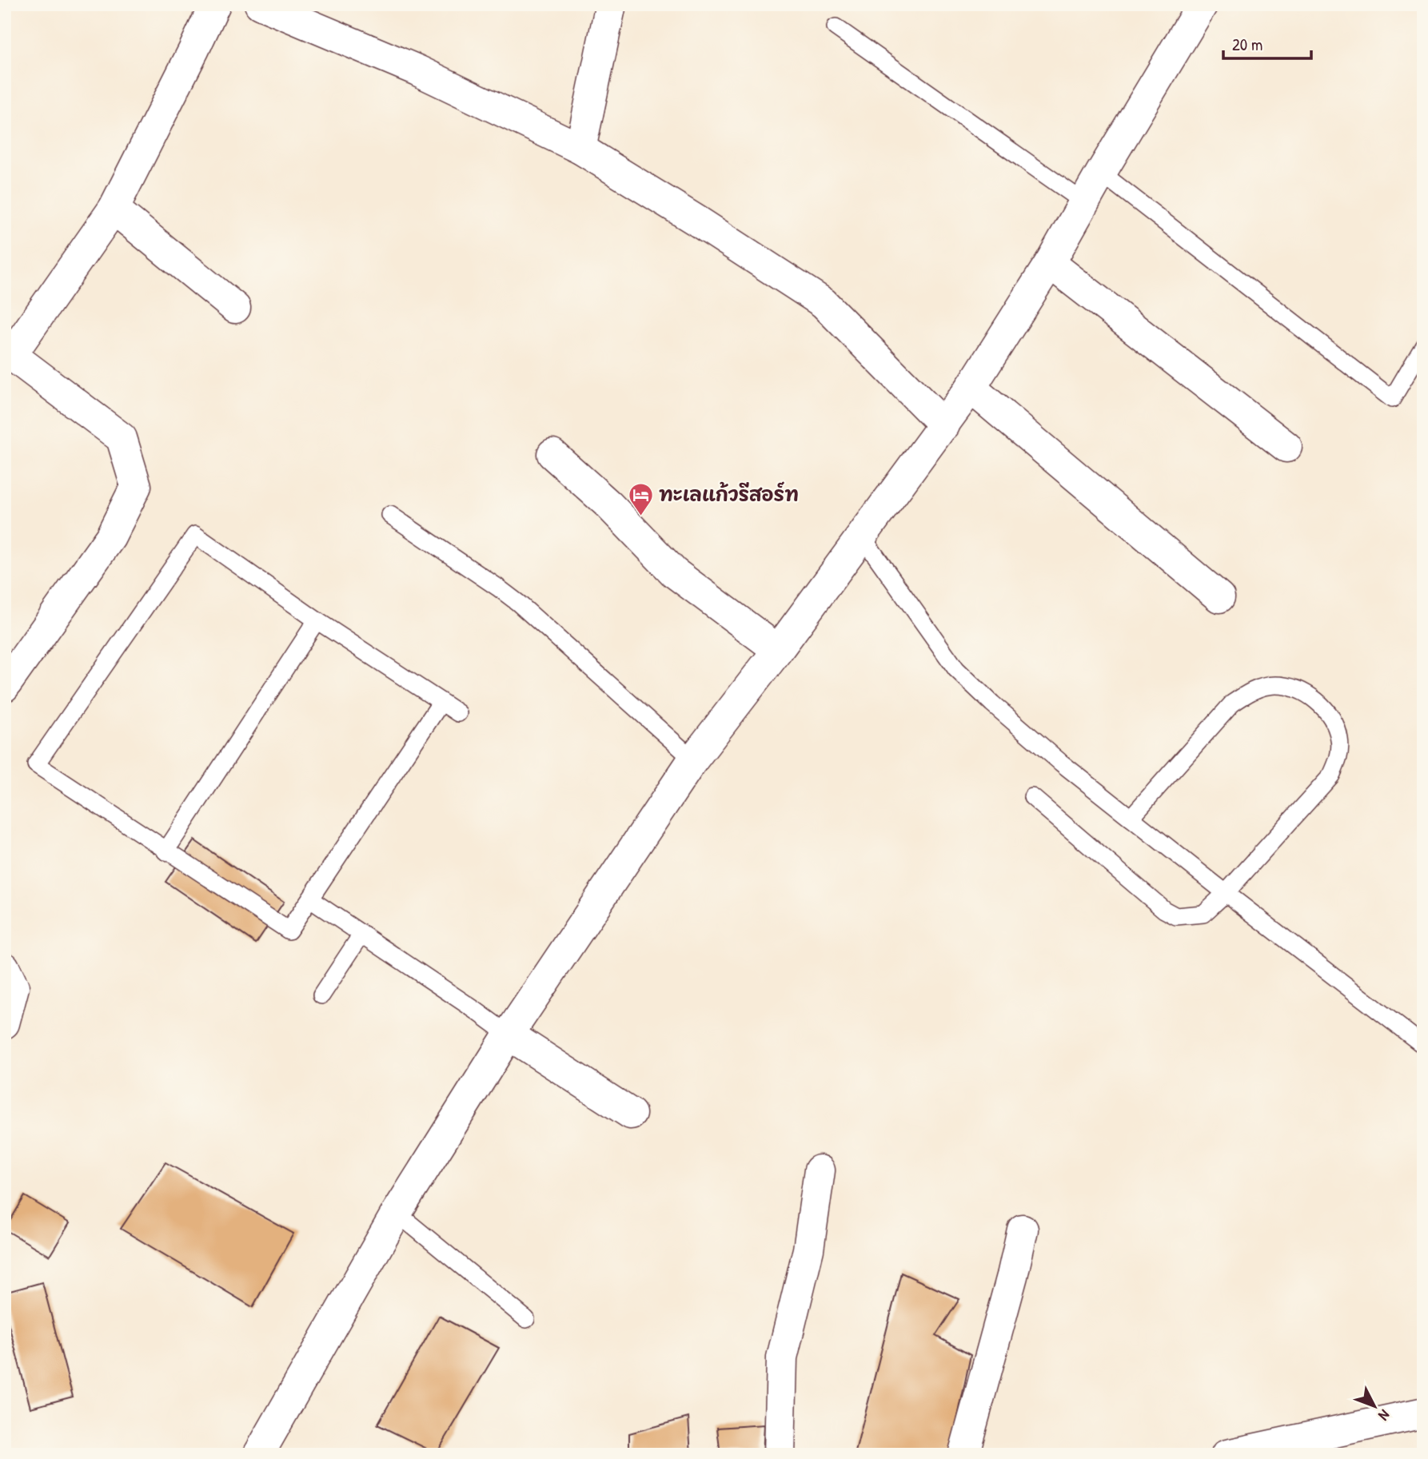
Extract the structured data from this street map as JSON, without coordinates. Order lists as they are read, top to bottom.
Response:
{
  "places": {
    "hotel": ["ทะเลแก้วรีสอร์ท"]
  },
  "scale_bar": "20 m",
  "north": "bottom right"
}
